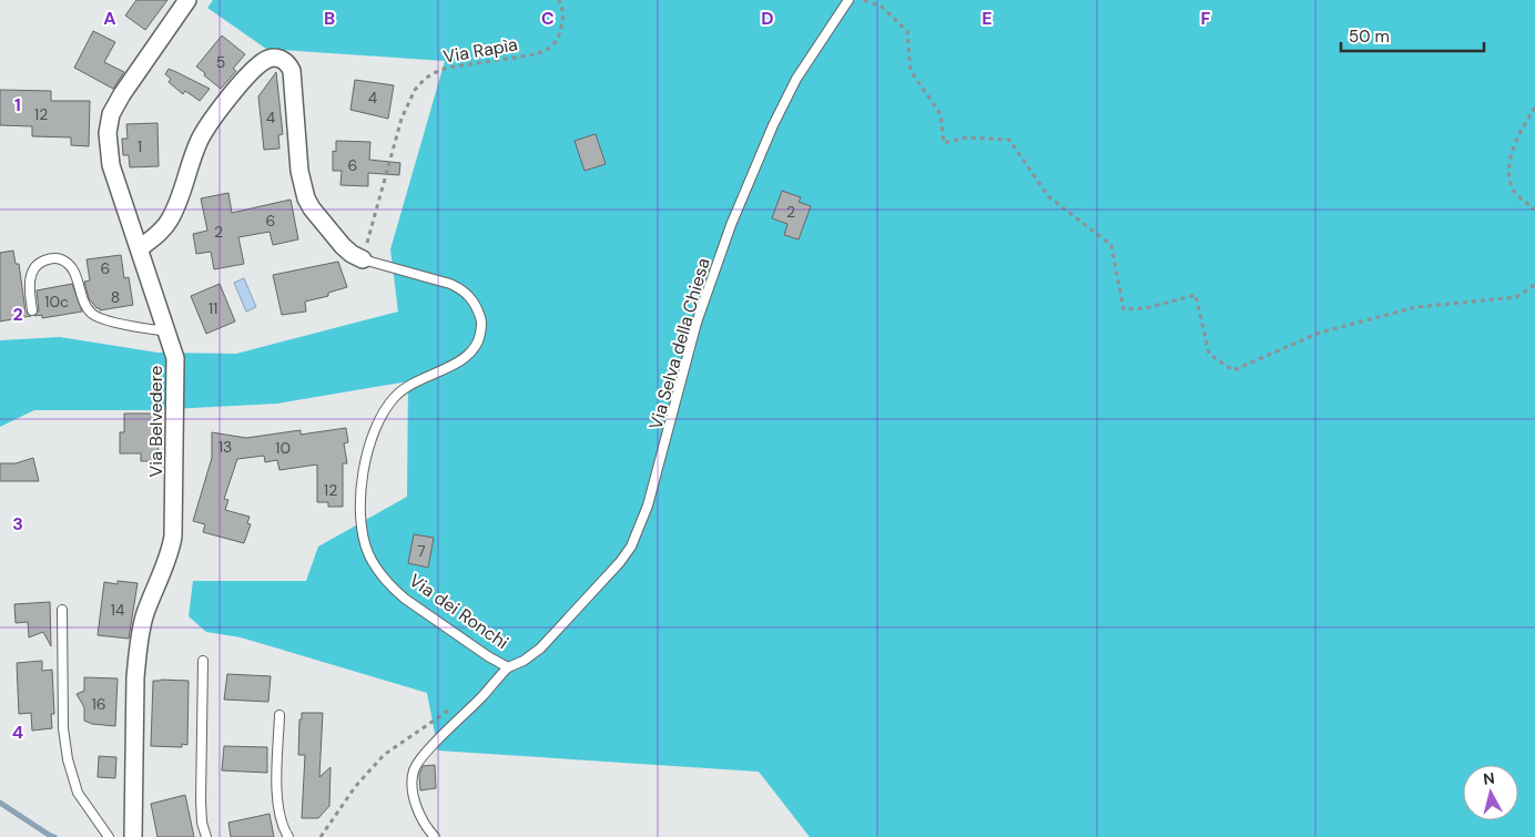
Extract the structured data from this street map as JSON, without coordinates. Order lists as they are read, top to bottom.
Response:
{
  "streets": {
    "street": ["Via Belvedere", "Via dei Ronchi"],
    "lane": ["Via Selva della Chiesa"],
    "path": ["Via Rapìa"]
  },
  "crossings": [
    ["Via Rapìa", "Via dei Ronchi"],
    ["Via Selva della Chiesa", "Via dei Ronchi"],
    ["Via Belvedere", "Via dei Ronchi"]
  ],
  "house_numbers": [
    "5",
    "4",
    "12",
    "4",
    "1",
    "6",
    "2",
    "6",
    "2",
    "6",
    "8",
    "10c",
    "11",
    "13",
    "10",
    "12",
    "7",
    "14",
    "16"
  ],
  "scale_bar": "50 m",
  "north": "top",
  "grid": {
    "columns": [
      "A",
      "B",
      "C",
      "D",
      "E",
      "F"
    ],
    "rows": [
      "1",
      "2",
      "3",
      "4"
    ]
  }
}
